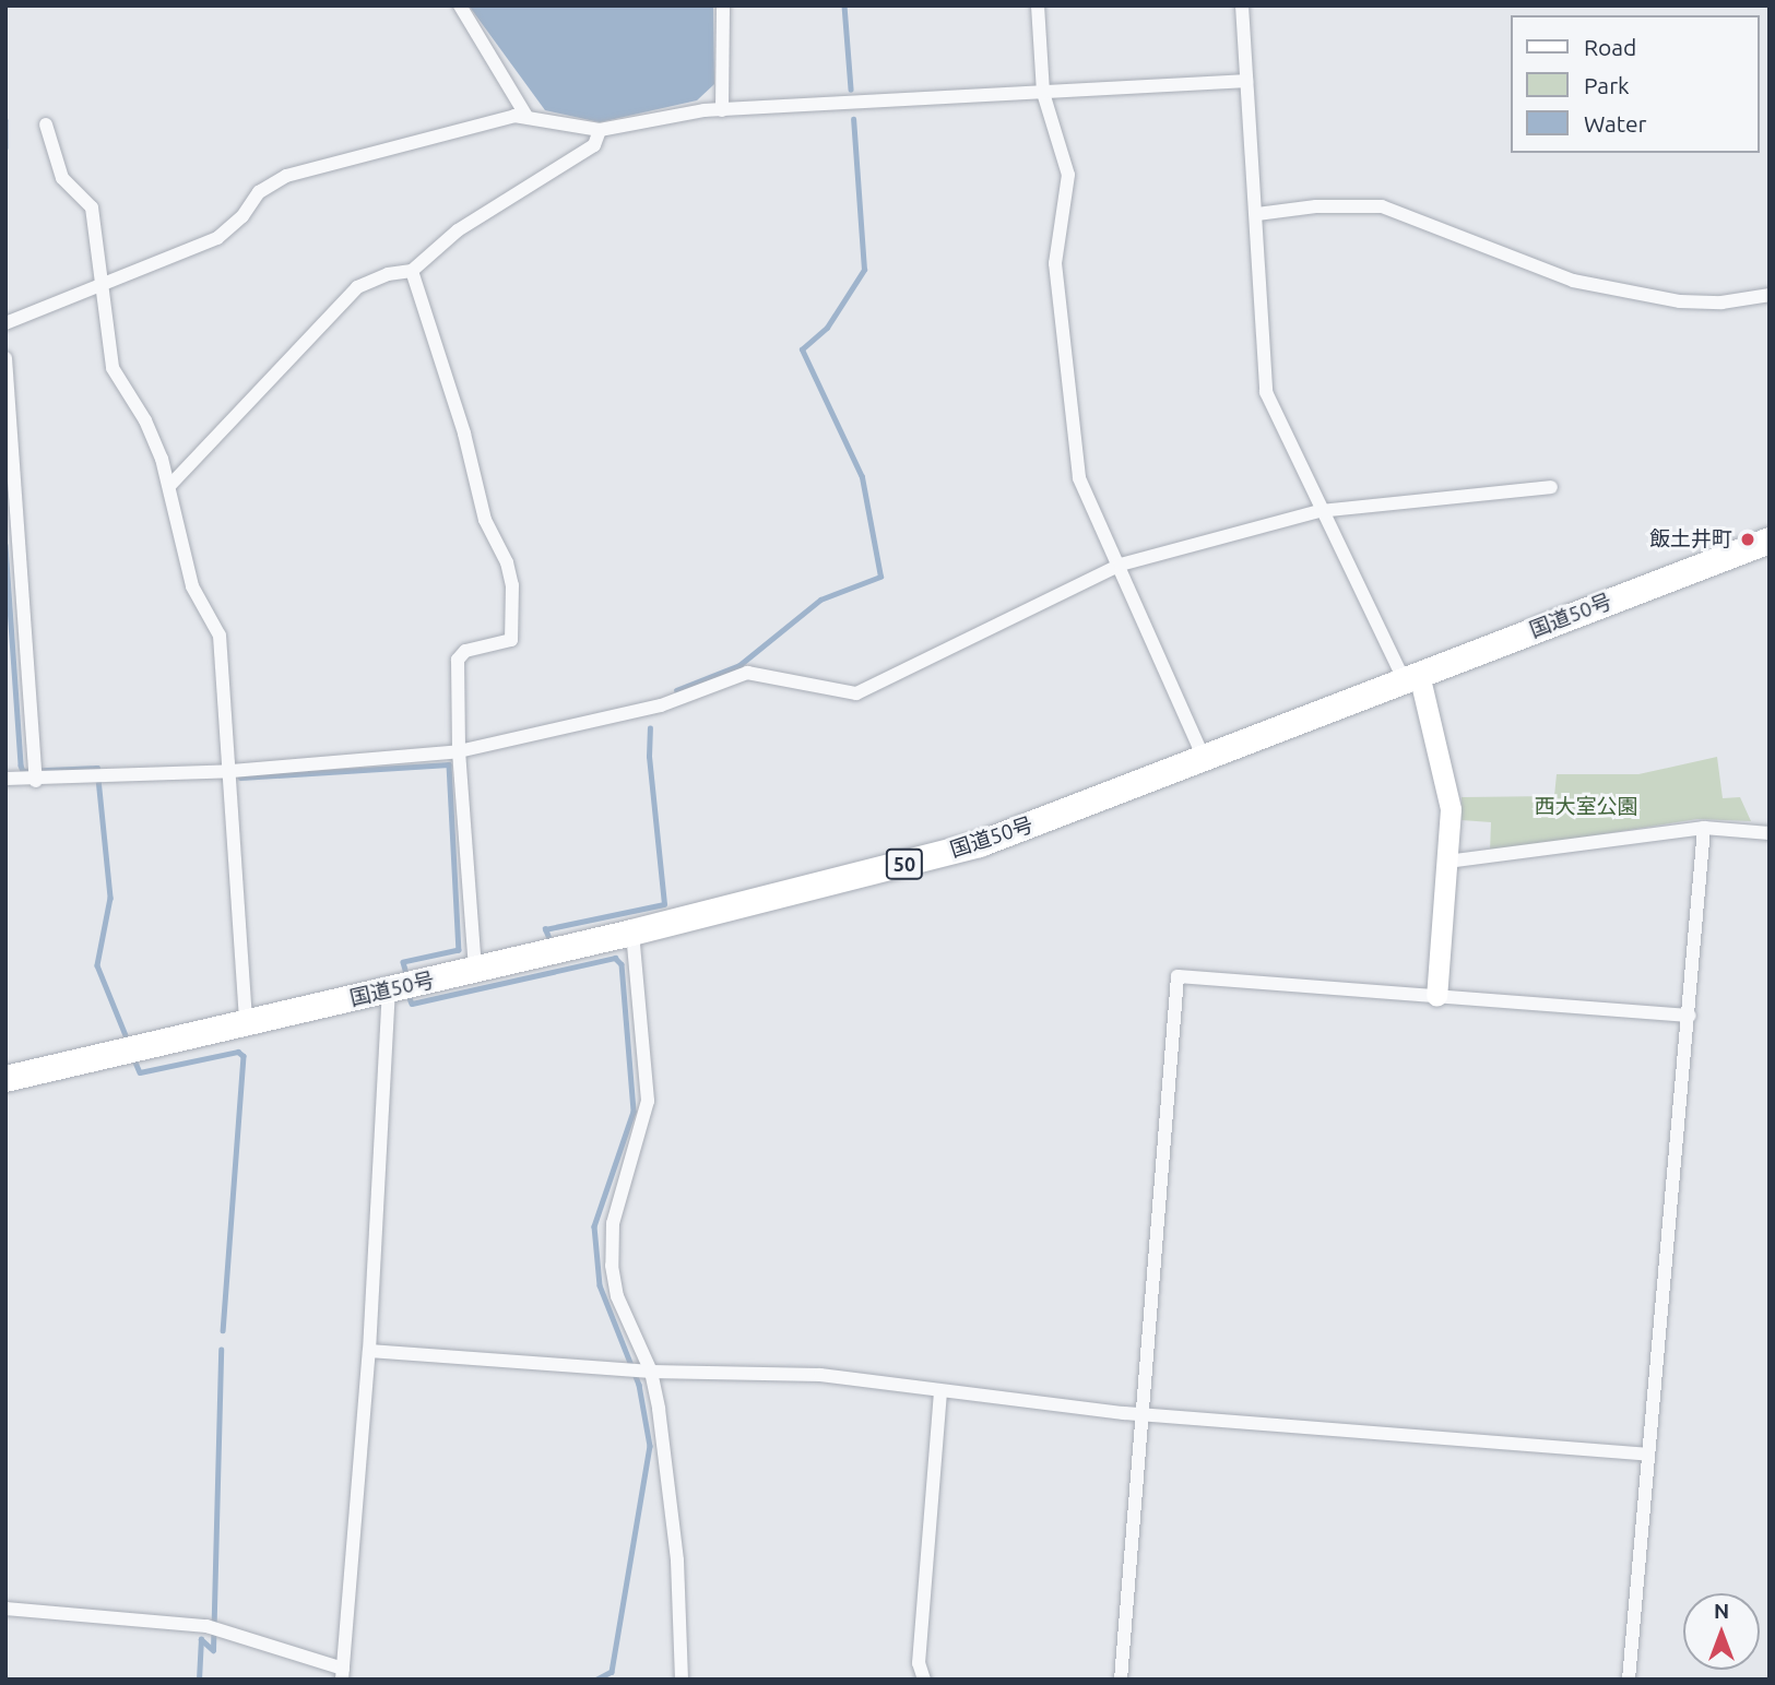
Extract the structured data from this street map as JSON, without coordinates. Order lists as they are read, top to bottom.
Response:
{
  "streets": {
    "highway": ["国道50号", "50"]
  },
  "parks": ["西大室公園"],
  "places": ["飯土井町"],
  "legend": ["Road", "Park", "Water"],
  "north": "top"
}
